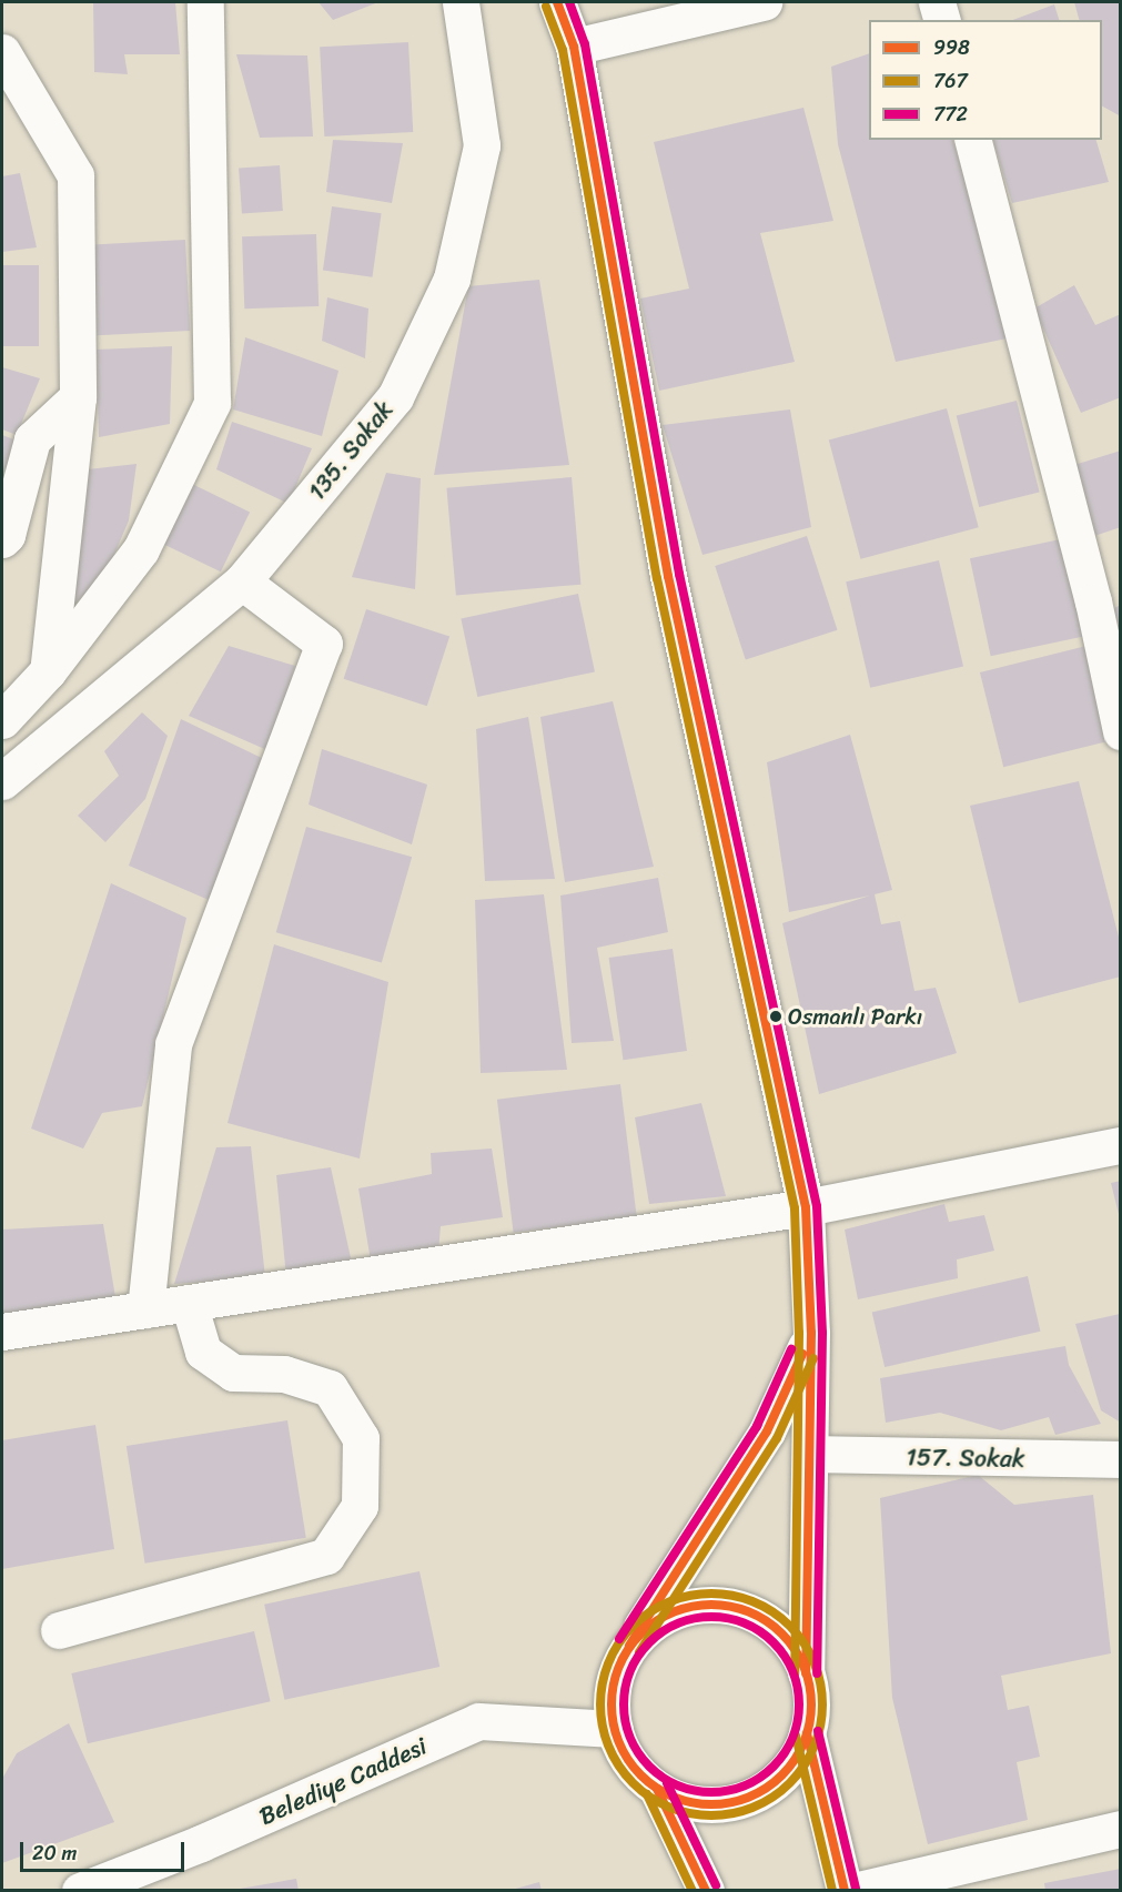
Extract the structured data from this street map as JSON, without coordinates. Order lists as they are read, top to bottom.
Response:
{
  "streets": {
    "main road": ["135. Sokak", "157. Sokak", "Belediye Caddesi"]
  },
  "places": ["Osmanlı Parkı"],
  "lines": ["transit line 998", "transit line 772", "transit line 767"],
  "legend": ["998", "767", "772"],
  "scale_bar": "20 m"
}
